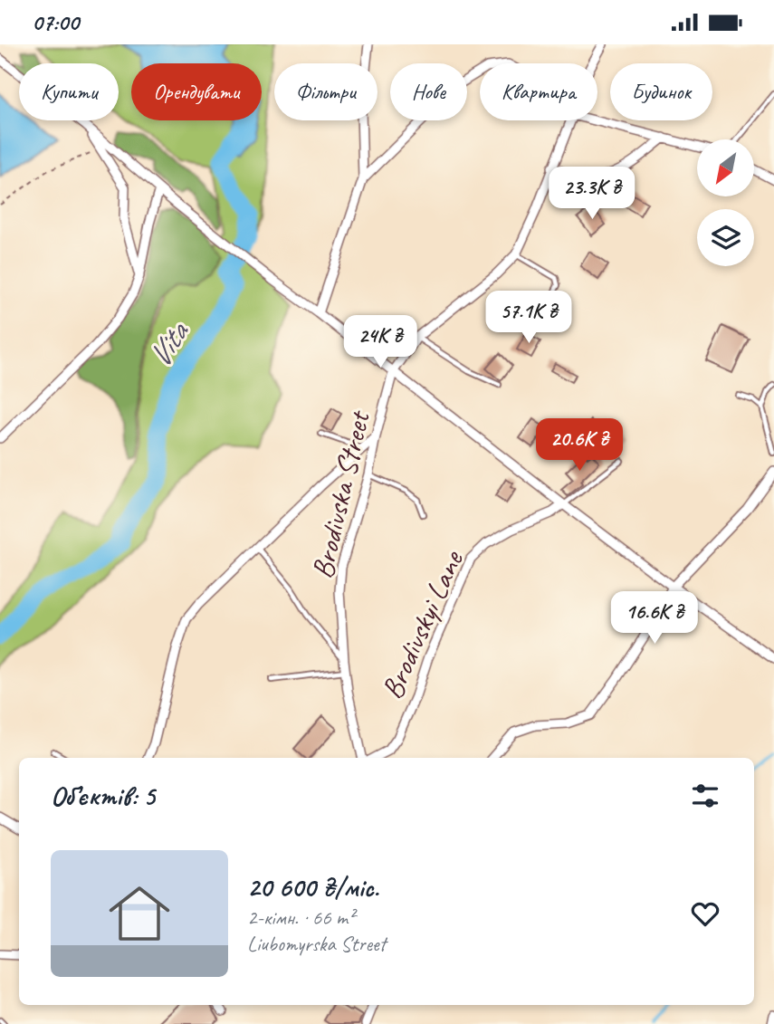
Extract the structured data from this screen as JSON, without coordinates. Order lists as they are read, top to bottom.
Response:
{
  "streets": {
    "street": ["Brodivska Street", "Brodivskyi Lane"]
  },
  "water": ["Vita"],
  "north": "bottom left",
  "page": {
    "status": "07:00",
    "chip": [
      "Купити",
      "Орендувати",
      "Фільтри",
      "Нове",
      "Квартира",
      "Будинок"
    ],
    "price": [
      "23.3K ₴",
      "57.1K ₴",
      "24K ₴",
      "20.6K ₴",
      "16.6K ₴"
    ],
    "heading": "Об’єктів: 5",
    "list": [
      {
        "name": "20 600 ₴/міс.",
        "note": "2-кімн. · 66 m² · Liubomyrska Street"
      }
    ]
  }
}
